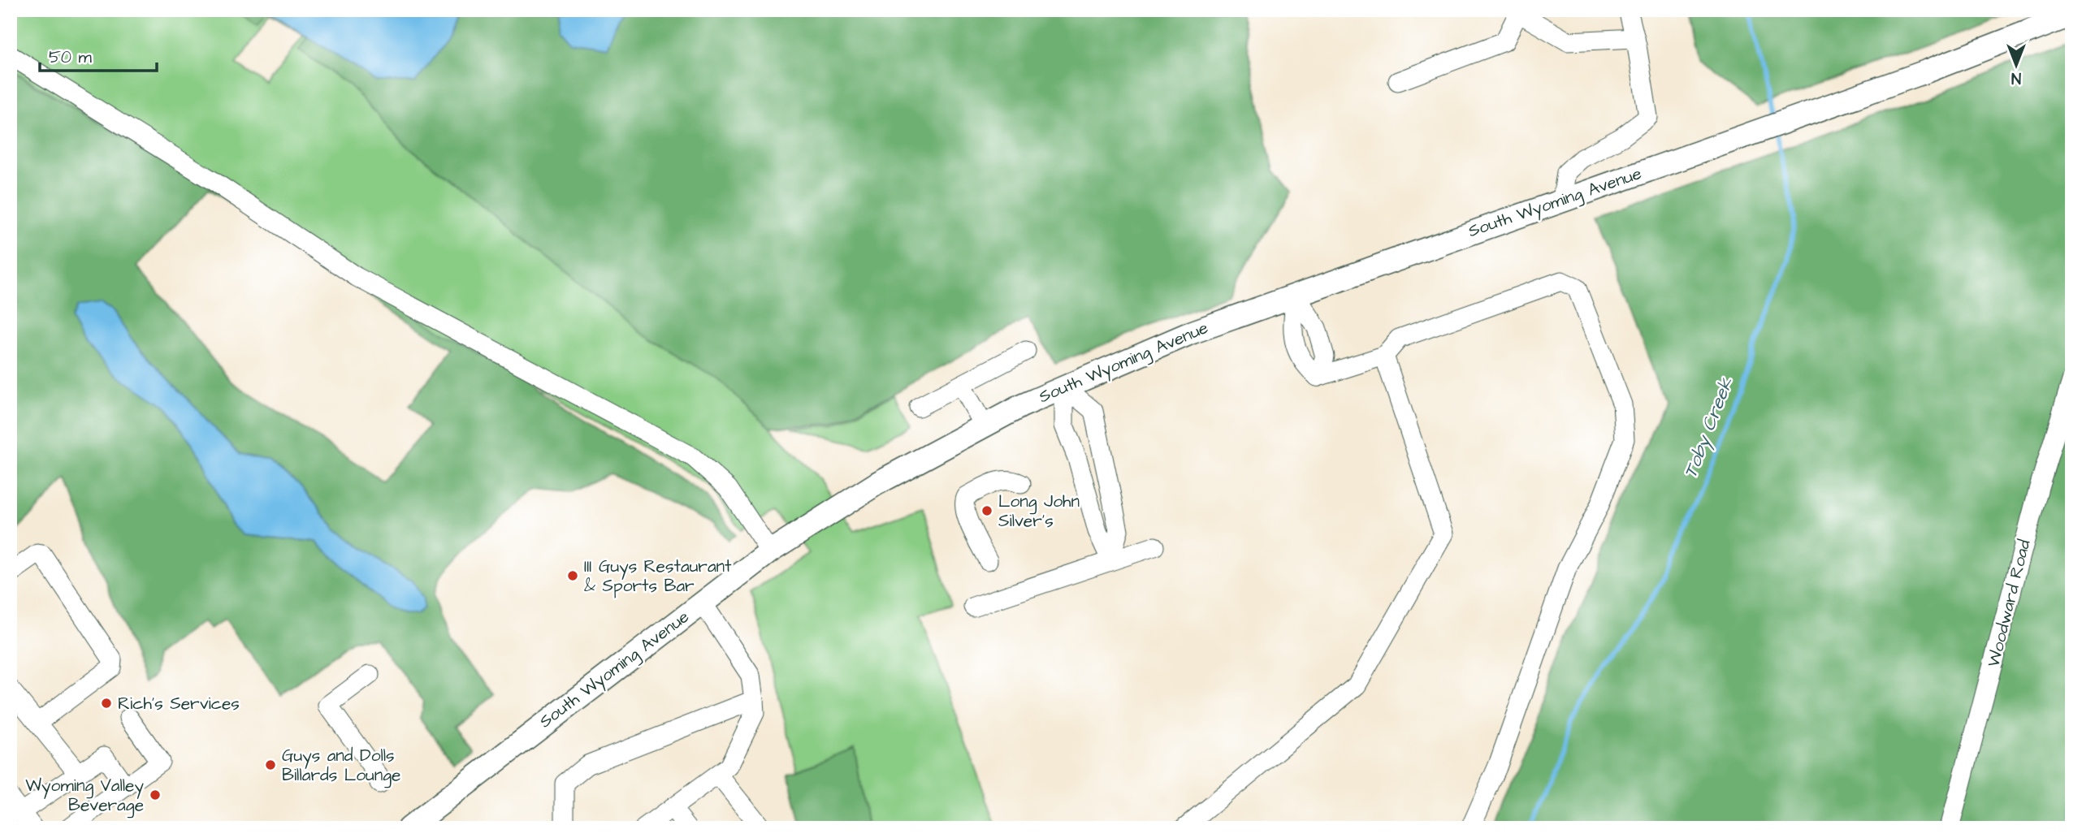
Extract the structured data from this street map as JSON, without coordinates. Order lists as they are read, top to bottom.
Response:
{
  "streets": {
    "main road": ["South Wyoming Avenue"],
    "street": ["Woodward Road"]
  },
  "water": ["Toby Creek"],
  "places": [
    "Long John Silver's",
    "III Guys Restaurant & Sports Bar",
    "Rich's Services",
    "Guys and Dolls Billards Lounge",
    "Wyoming Valley Beverage"
  ],
  "scale_bar": "50 m",
  "north": "bottom"
}
